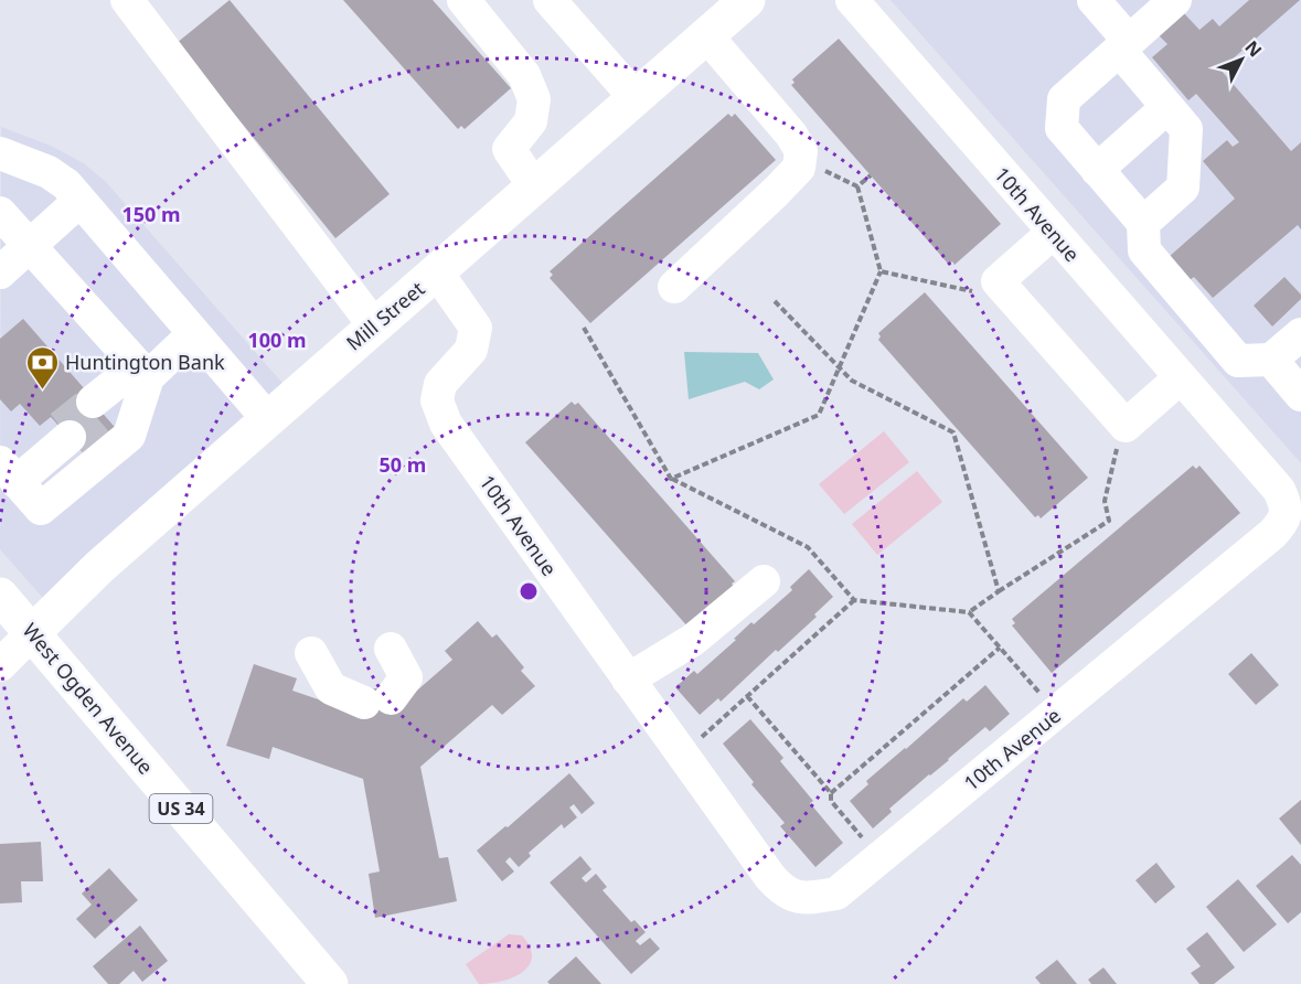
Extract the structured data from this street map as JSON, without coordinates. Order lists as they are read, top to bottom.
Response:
{
  "streets": {
    "main road": ["Mill Street", "West Ogden Avenue", "US 34"],
    "street": ["10th Avenue"]
  },
  "crossings": [
    ["10th Avenue", "Mill Street"],
    ["Mill Street", "West Ogden Avenue"]
  ],
  "places": {
    "bank": ["Huntington Bank"]
  },
  "north": "top right",
  "rings": ["150 m", "100 m", "50 m"]
}
